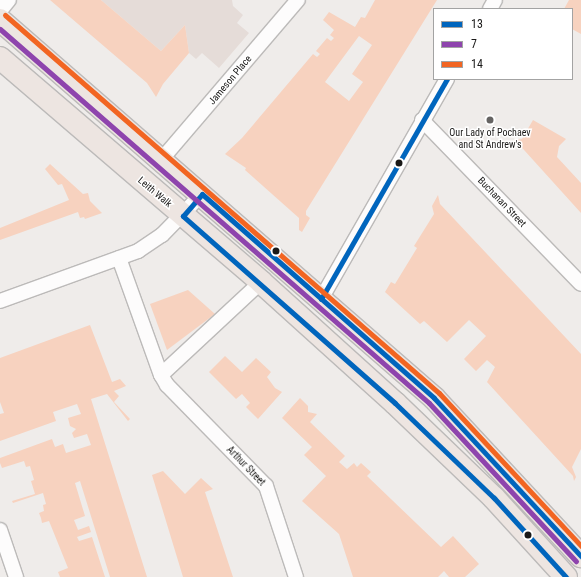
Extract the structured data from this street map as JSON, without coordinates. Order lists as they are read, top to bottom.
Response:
{
  "streets": {
    "main road": ["Leith Walk"],
    "street": ["Jameson Place", "Buchanan Street", "Arthur Street"]
  },
  "places": ["Our Lady of Pochaev and St Andrew's"],
  "lines": ["transit line 14", "transit line 7", "transit line 13"],
  "legend": ["13", "7", "14"]
}
